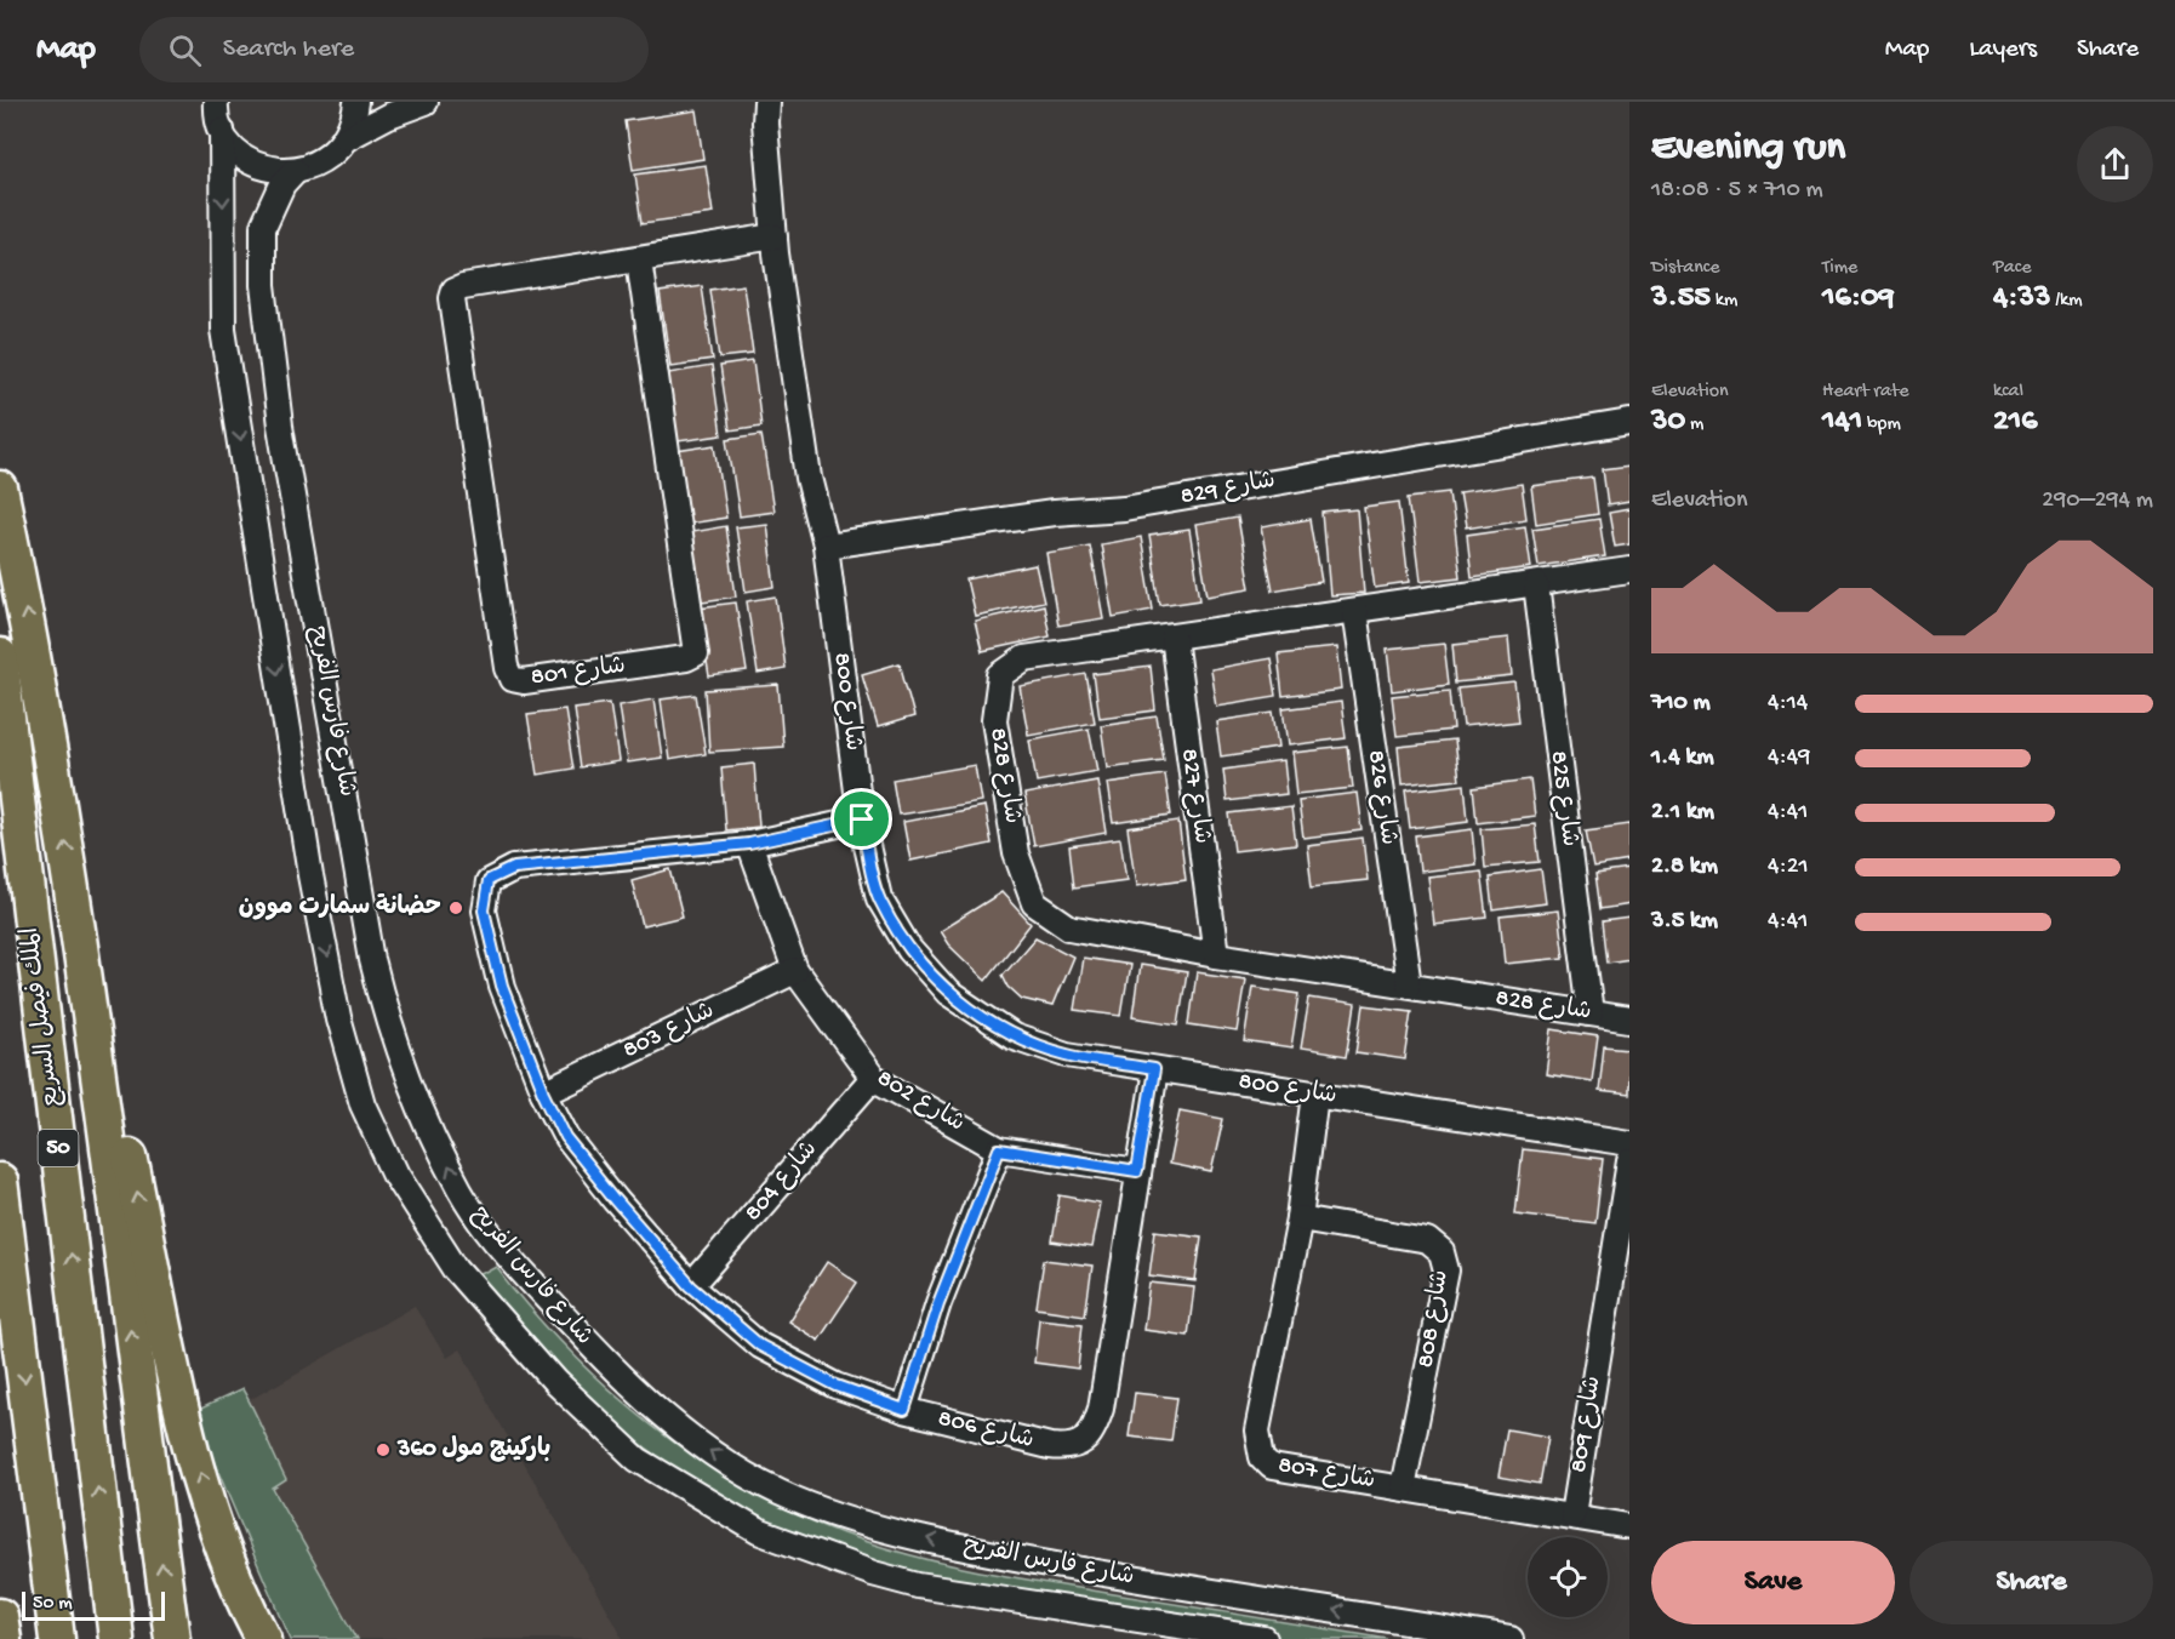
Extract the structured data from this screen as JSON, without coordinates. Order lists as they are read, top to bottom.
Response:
{
  "streets": {
    "highway": ["الملك فيصل السريع", "50"],
    "street": [
      "شارع 829",
      "شارع 801",
      "شارع 800",
      "شارع فارس الفريح",
      "شارع 828",
      "شارع 827",
      "شارع 826",
      "شارع 825",
      "شارع 803",
      "شارع 802",
      "شارع 804",
      "شارع 808",
      "شارع 809",
      "شارع 806",
      "شارع 807"
    ]
  },
  "crossings": [
    ["شارع 829", "شارع 800"],
    ["شارع 801", "شارع 800"],
    ["شارع 800", "شارع 806"],
    ["شارع 800", "شارع 807"],
    ["شارع 828", "شارع 827"],
    ["شارع 828", "شارع 826"],
    ["شارع 828", "شارع 825"],
    ["شارع 803", "شارع 802"],
    ["شارع 803", "شارع 806"],
    ["شارع 802", "شارع 804"],
    ["شارع 802", "شارع 806"],
    ["شارع 804", "شارع 806"],
    ["شارع 808", "شارع 807"],
    ["شارع 809", "شارع 807"]
  ],
  "places": ["حضانة سمارت موون", "باركينج مول 360"],
  "scale_bar": "50 m",
  "page": {
    "header": "Map",
    "search": "Search here",
    "nav": ["Map", "Layers", "Share"],
    "heading": ["Evening run", "18:08 · 5 × 710 m"],
    "stats": [
      ["Distance", "3.55 km"],
      ["Time", "16:09"],
      ["Pace", "4:33 /km"],
      ["Elevation", "30 m"],
      ["Heart rate", "141 bpm"],
      ["kcal", "216"]
    ],
    "chart": ["Elevation", "290–294 m"],
    "list": [
      {
        "name": "710 m",
        "note": "4:14"
      },
      {
        "name": "1.4 km",
        "note": "4:49"
      },
      {
        "name": "2.1 km",
        "note": "4:41"
      },
      {
        "name": "2.8 km",
        "note": "4:21"
      },
      {
        "name": "3.5 km",
        "note": "4:41"
      }
    ],
    "buttons": ["Save", "Share"],
    "scale": "50 m"
  }
}
